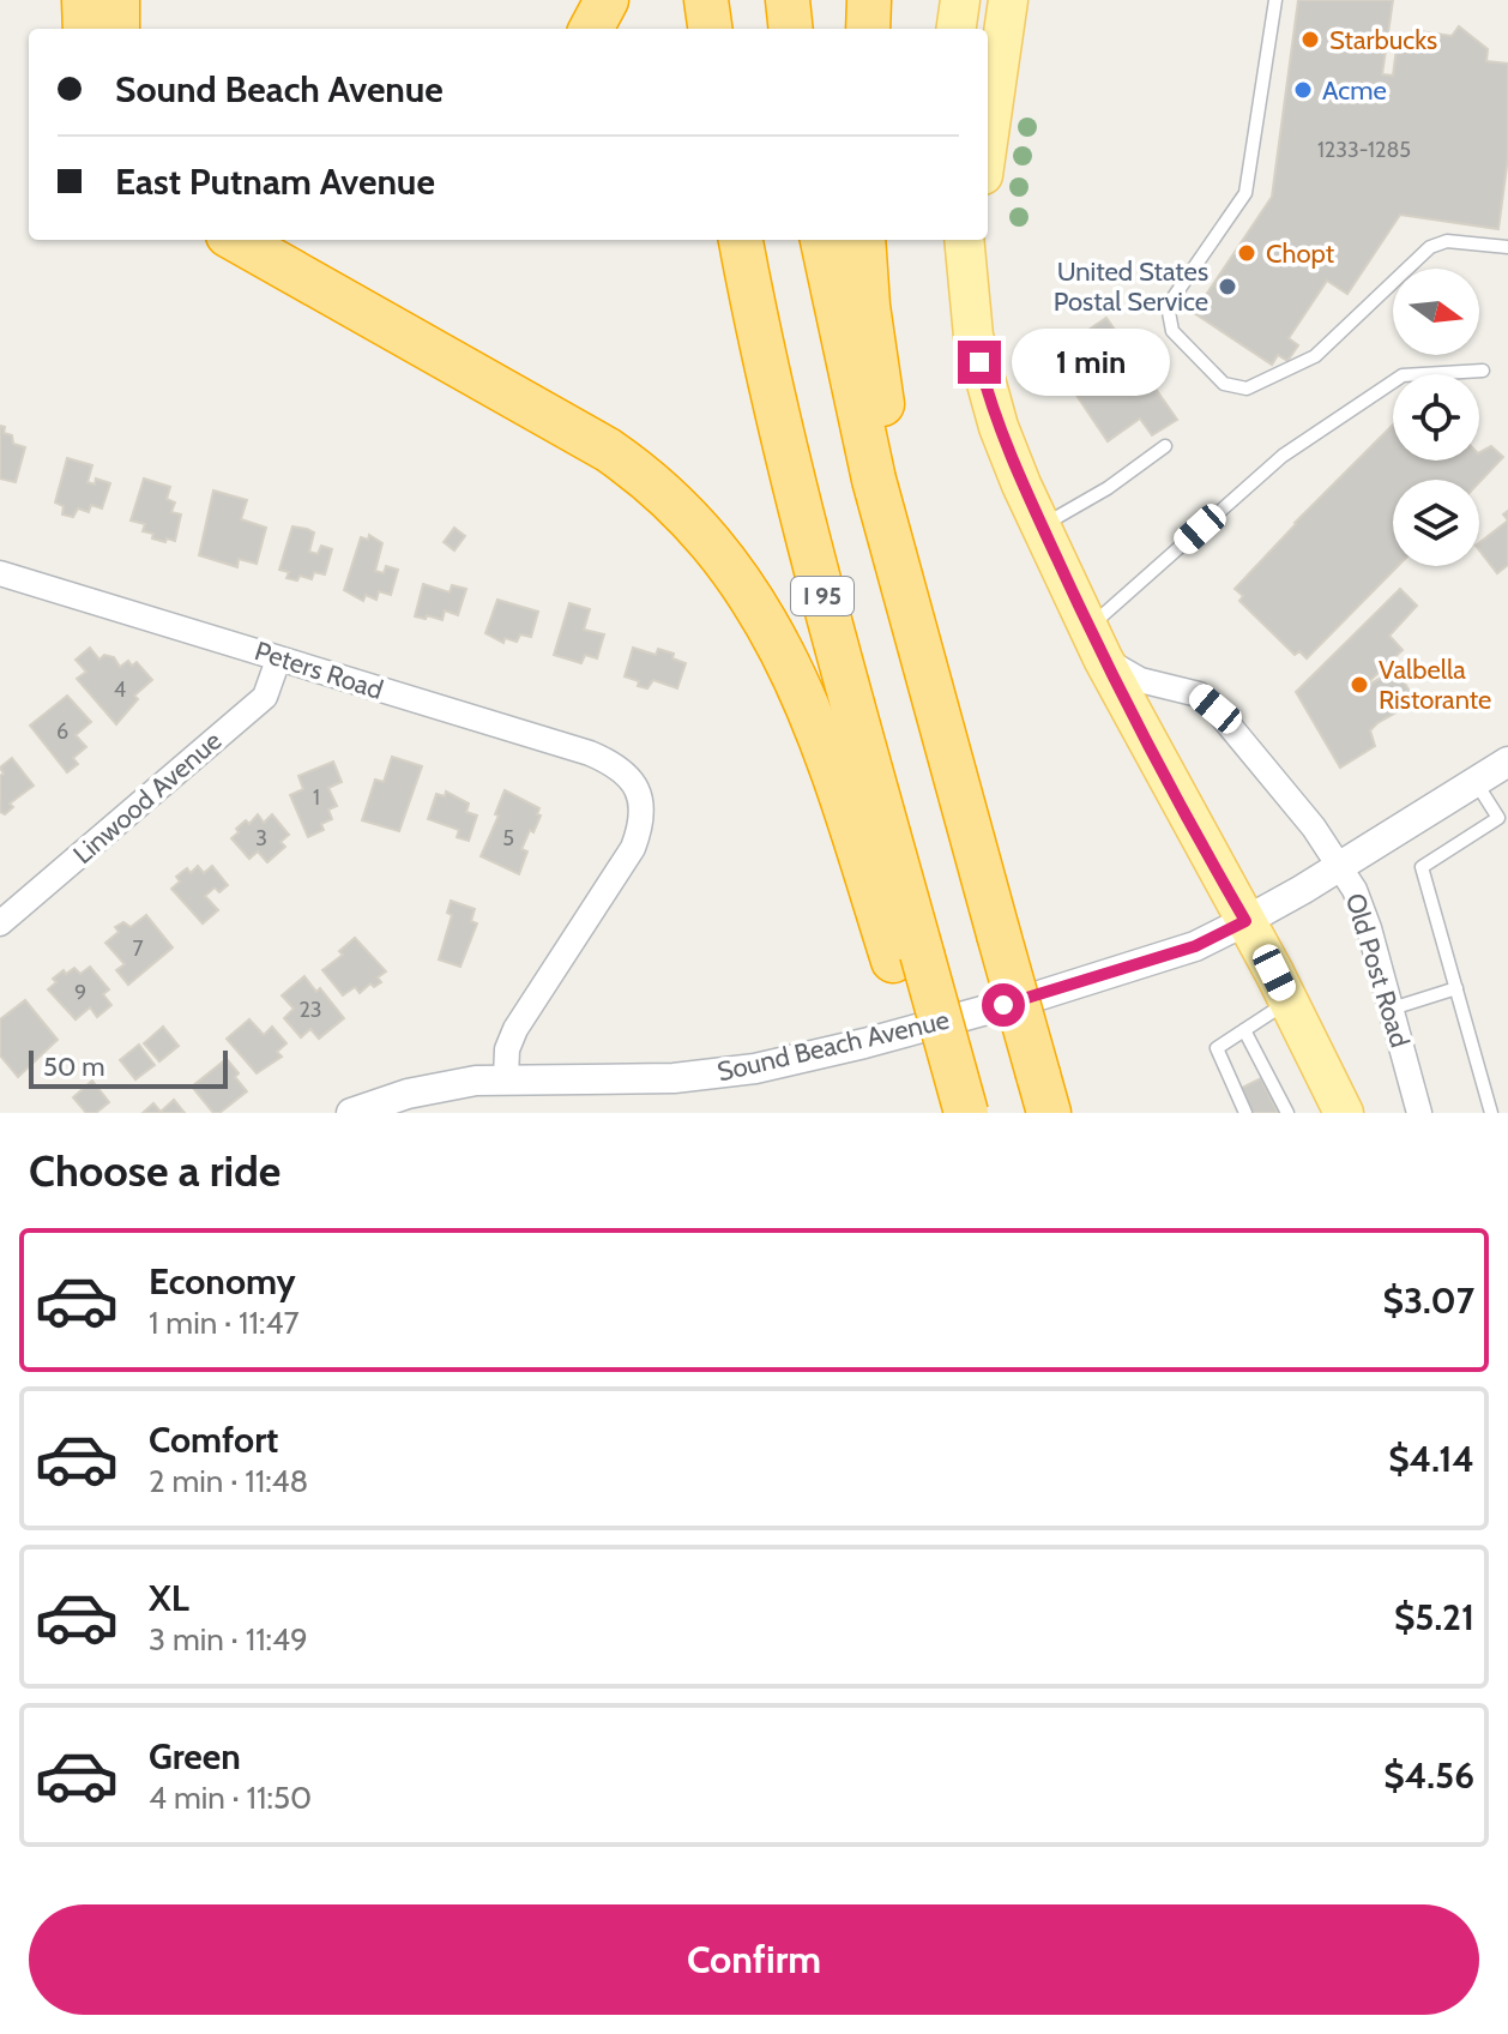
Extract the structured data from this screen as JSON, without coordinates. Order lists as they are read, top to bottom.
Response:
{
  "streets": {
    "highway": ["I 95"],
    "street": [
      "Peters Road",
      "Linwood Avenue",
      "Old Post Road",
      "Sound Beach Avenue"
    ]
  },
  "crossings": [
    ["Peters Road", "Linwood Avenue"],
    ["Peters Road", "Sound Beach Avenue"],
    ["Old Post Road", "Sound Beach Avenue"]
  ],
  "places": [
    "Starbucks",
    "Acme",
    "Chopt",
    "United States Postal Service",
    "Valbella Ristorante"
  ],
  "house_numbers": [
    "1233-1285",
    "4",
    "6",
    "1",
    "3",
    "5",
    "7",
    "9",
    "23"
  ],
  "scale_bar": "50 m",
  "north": "right",
  "page": {
    "banner": ["Sound Beach Avenue", "East Putnam Avenue"],
    "bubble": "1 min",
    "scale": "50 m",
    "heading": "Choose a ride",
    "list": [
      {
        "name": "Economy",
        "note": "1 min · 11:47",
        "value": "$3.07"
      },
      {
        "name": "Comfort",
        "note": "2 min · 11:48",
        "value": "$4.14"
      },
      {
        "name": "XL",
        "note": "3 min · 11:49",
        "value": "$5.21"
      },
      {
        "name": "Green",
        "note": "4 min · 11:50",
        "value": "$4.56"
      }
    ],
    "buttons": "Confirm"
  }
}
